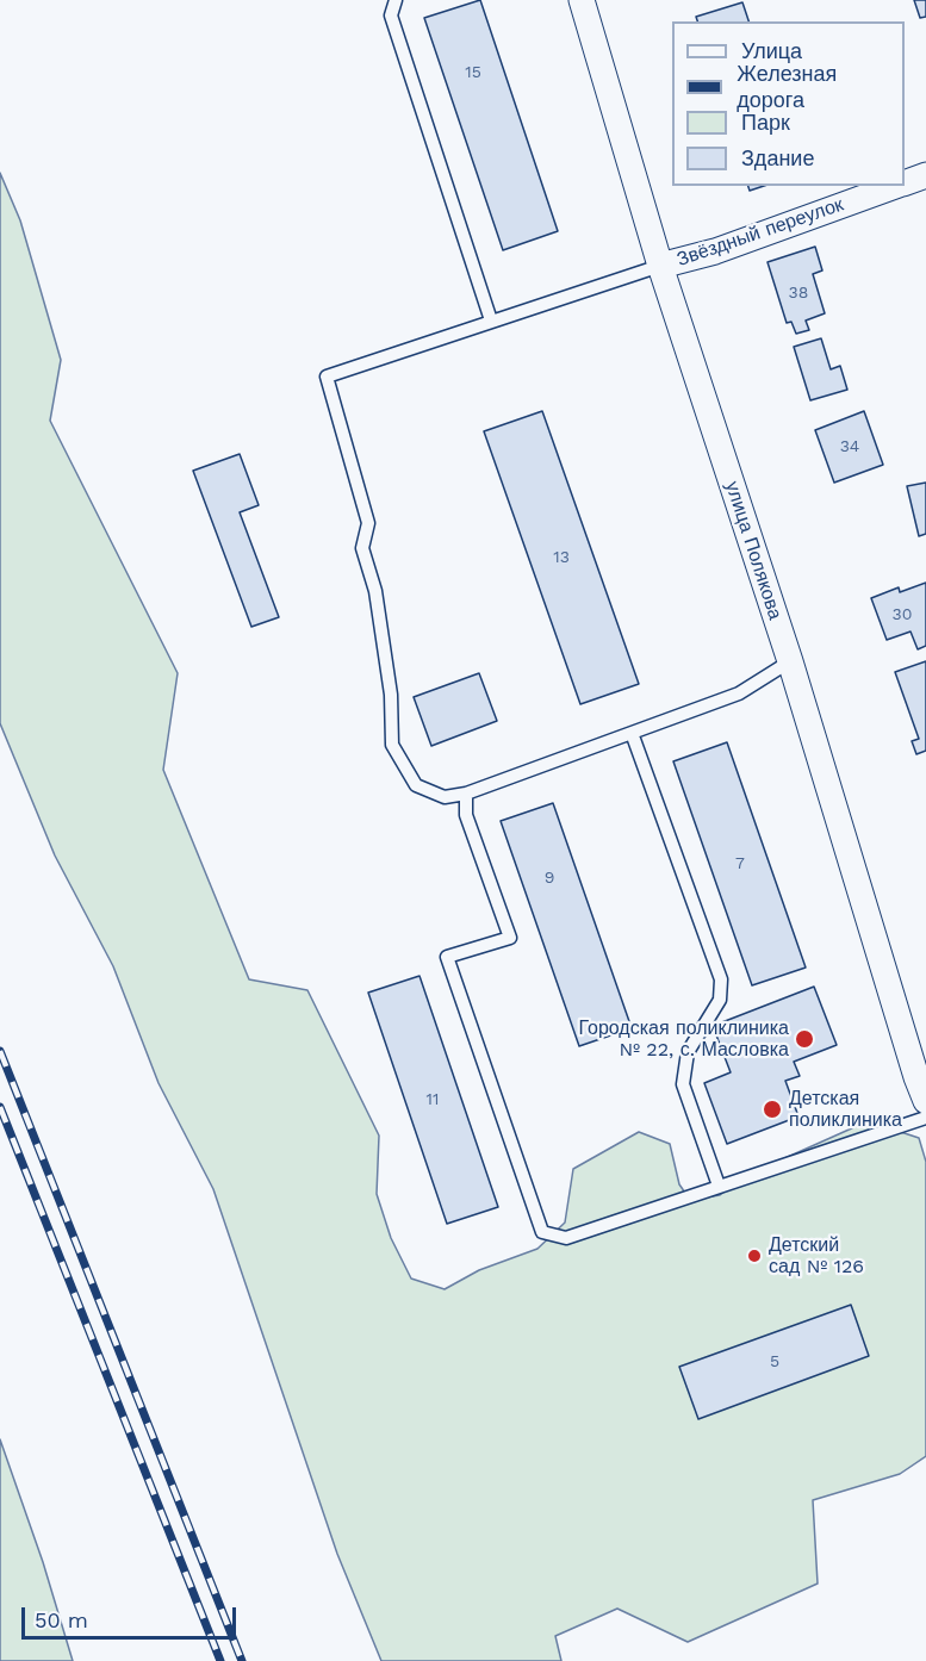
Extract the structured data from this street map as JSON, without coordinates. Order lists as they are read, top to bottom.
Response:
{
  "streets": {
    "street": ["Звёздный переулок", "улица Полякова"]
  },
  "crossings": [
    ["Звёздный переулок", "улица Полякова"]
  ],
  "places": ["Городская поликлиника № 22, с. Масловка", "Детская поликлиника", "Детский сад № 126"],
  "house_numbers": [
    "15",
    "38",
    "34",
    "13",
    "30",
    "7",
    "9",
    "11",
    "5"
  ],
  "legend": [
    "Улица",
    "Железная дорога",
    "Парк",
    "Здание"
  ],
  "scale_bar": "50 m"
}
